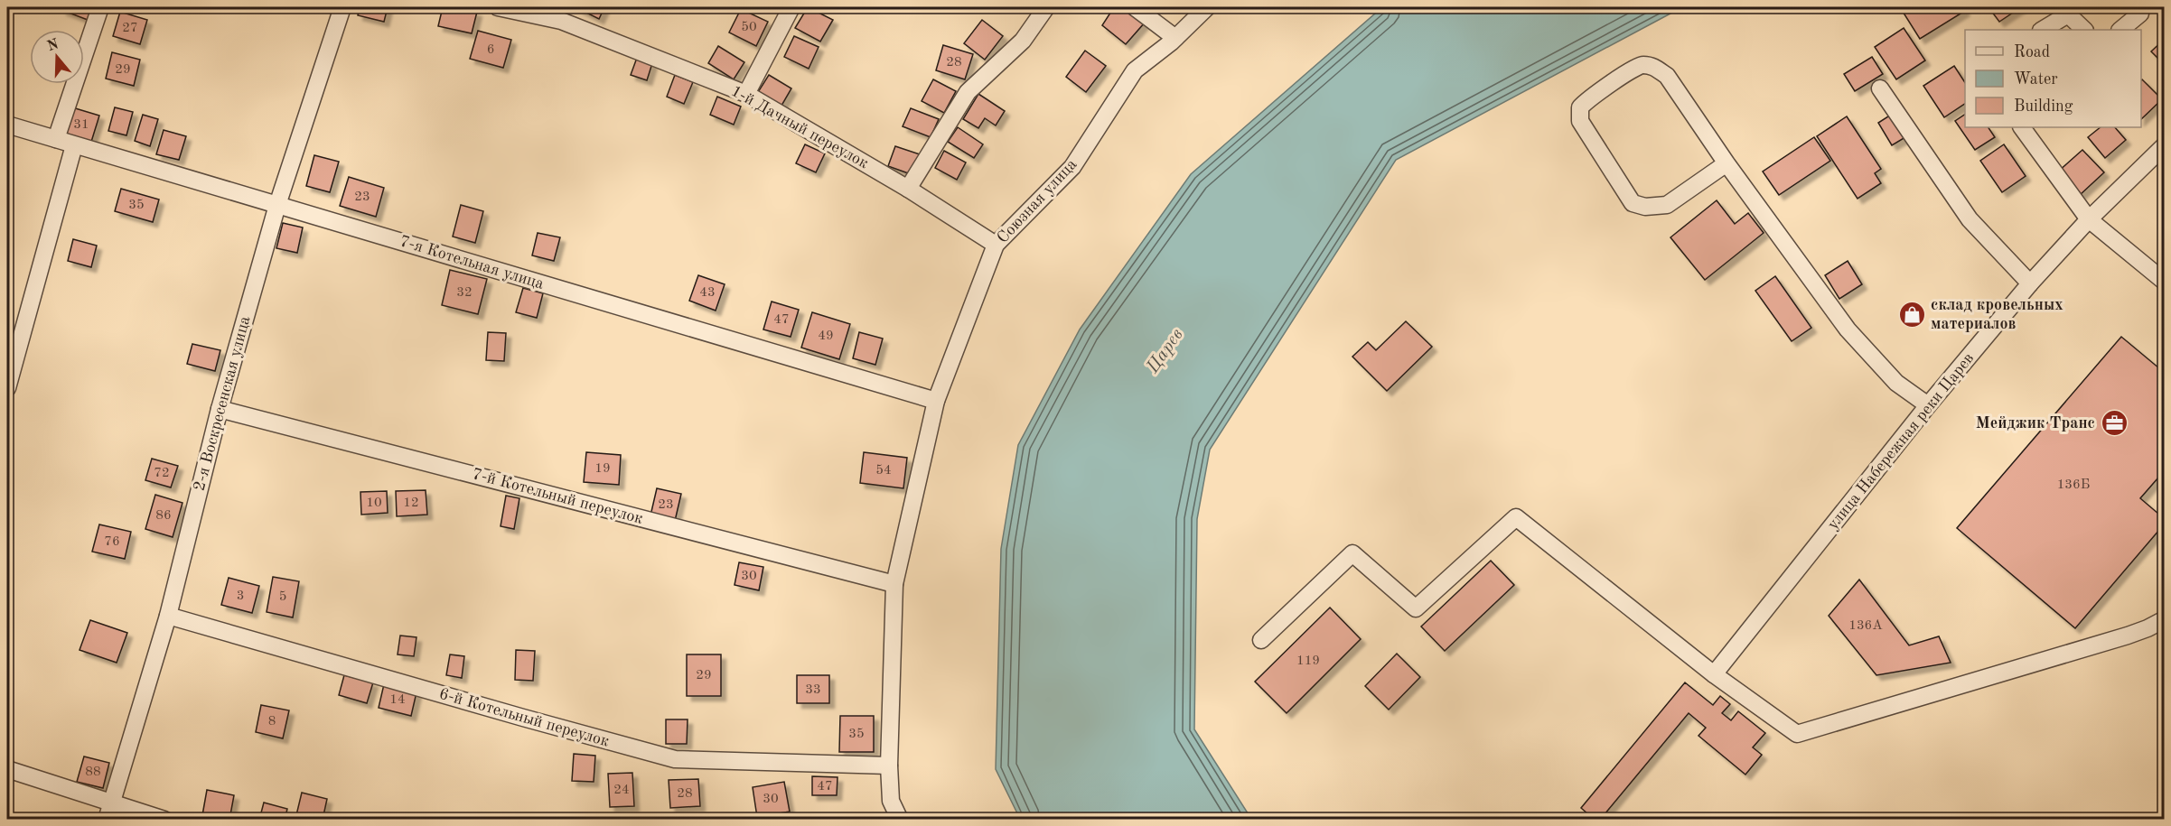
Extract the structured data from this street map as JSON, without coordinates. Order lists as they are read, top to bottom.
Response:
{
  "streets": {
    "street": [
      "1-й Дачный переулок",
      "Союзная улица",
      "7-я Котельная улица",
      "2-я Воскресенская улица",
      "улица Набережная реки Царев",
      "7-й Котельный переулок",
      "6-й Котельный переулок"
    ]
  },
  "crossings": [
    ["1-й Дачный переулок", "Союзная улица"],
    ["Союзная улица", "7-я Котельная улица"],
    ["Союзная улица", "7-й Котельный переулок"],
    ["Союзная улица", "6-й Котельный переулок"],
    ["7-я Котельная улица", "2-я Воскресенская улица"],
    ["2-я Воскресенская улица", "7-й Котельный переулок"],
    ["2-я Воскресенская улица", "6-й Котельный переулок"]
  ],
  "water": ["Царев"],
  "places": {
    "shop": ["склад кровельных материалов"],
    "office": ["Мейджик Транс"]
  },
  "house_numbers": [
    "50",
    "27",
    "6",
    "28",
    "29",
    "31",
    "23",
    "35",
    "32",
    "43",
    "47",
    "49",
    "19",
    "54",
    "72",
    "136Б",
    "10",
    "12",
    "23",
    "86",
    "76",
    "30",
    "3",
    "5",
    "136А",
    "119",
    "29",
    "33",
    "14",
    "8",
    "35",
    "88",
    "47",
    "24",
    "28",
    "30"
  ],
  "legend": ["Road", "Water", "Building"],
  "north": "top"
}
